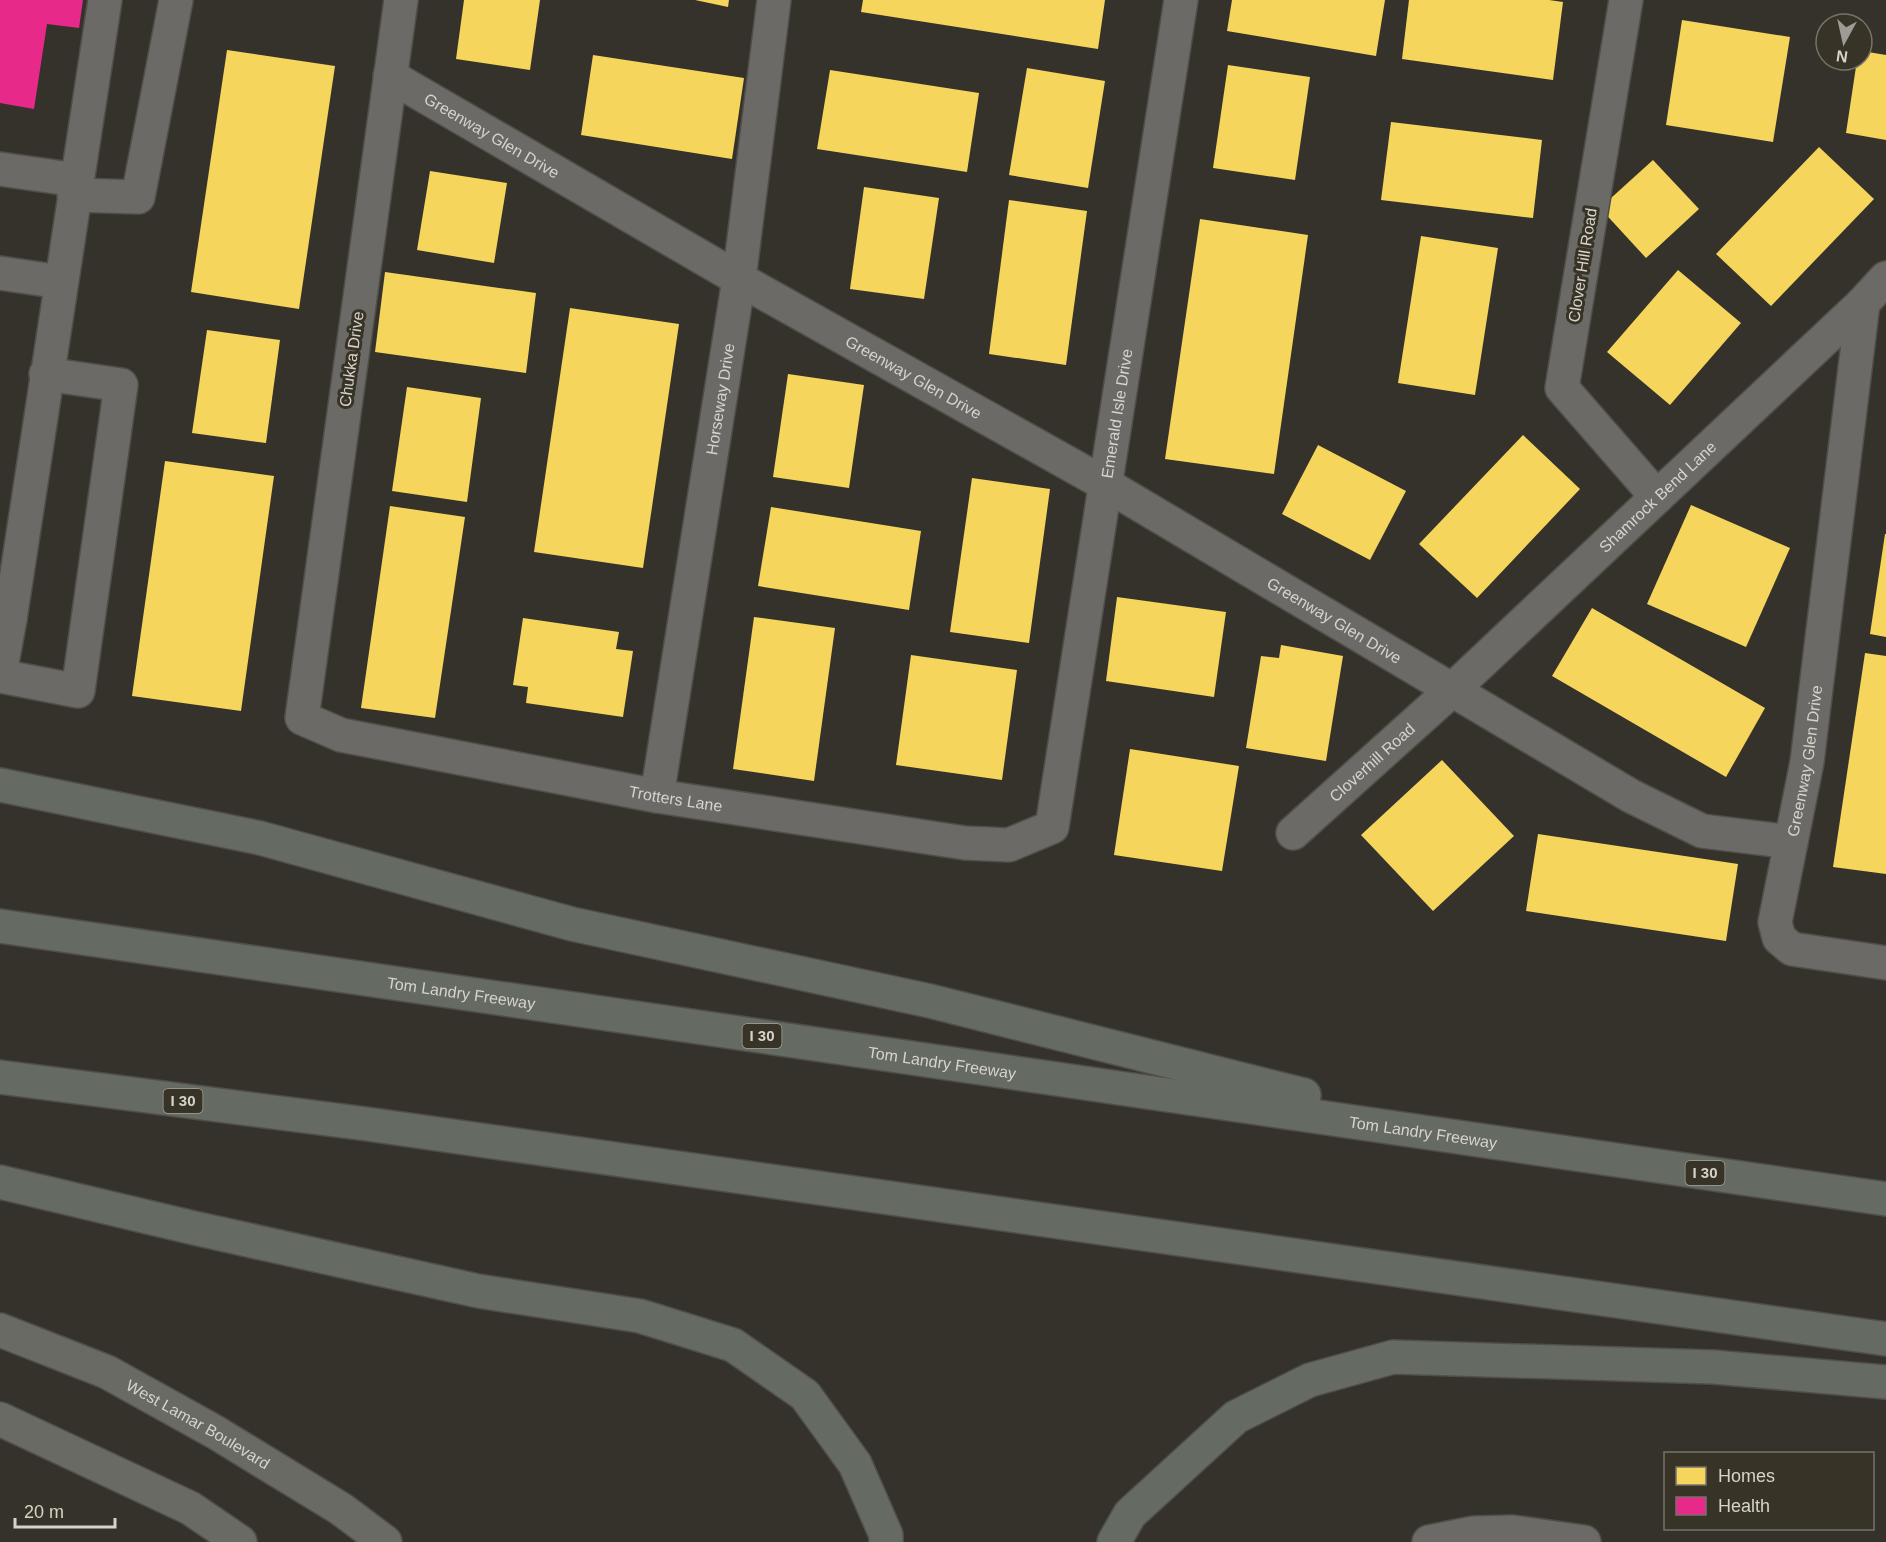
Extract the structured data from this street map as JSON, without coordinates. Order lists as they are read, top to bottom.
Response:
{
  "streets": {
    "highway": ["Tom Landry Freeway", "I 30"],
    "main road": ["West Lamar Boulevard"],
    "lane": [
      "Greenway Glen Drive",
      "Clover Hill Road",
      "Chukka Drive",
      "Horseway Drive",
      "Emerald Isle Drive",
      "Shamrock Bend Lane",
      "Cloverhill Road",
      "Trotters Lane"
    ]
  },
  "crossings": [
    ["Greenway Glen Drive", "Chukka Drive"],
    ["Greenway Glen Drive", "Horseway Drive"],
    ["Greenway Glen Drive", "Emerald Isle Drive"],
    ["Greenway Glen Drive", "Shamrock Bend Lane"],
    ["Greenway Glen Drive", "Cloverhill Road"],
    ["Clover Hill Road", "Shamrock Bend Lane"],
    ["Chukka Drive", "Trotters Lane"],
    ["Horseway Drive", "Trotters Lane"],
    ["Emerald Isle Drive", "Trotters Lane"],
    ["Shamrock Bend Lane", "Cloverhill Road"]
  ],
  "legend": ["Homes", "Health"],
  "scale_bar": "20 m",
  "north": "bottom"
}
